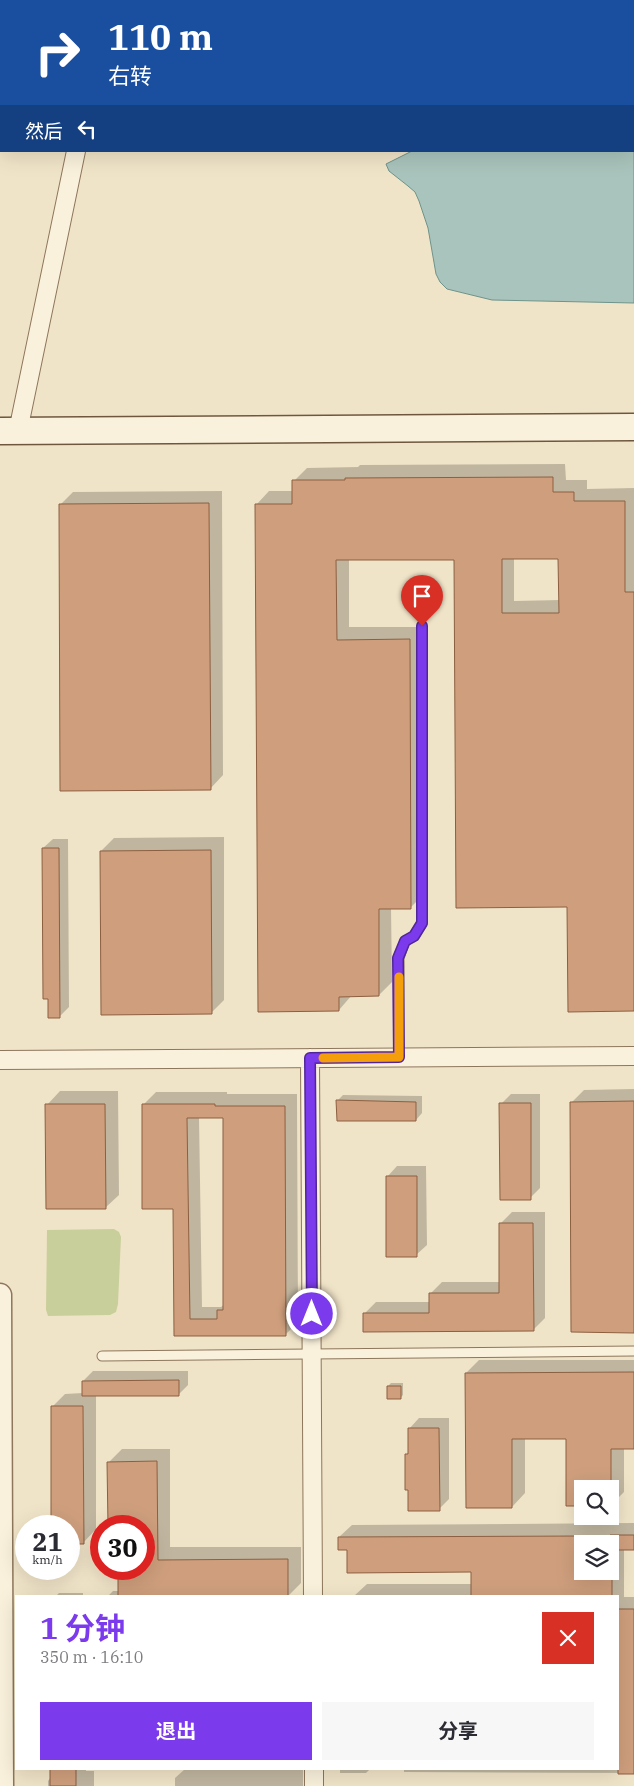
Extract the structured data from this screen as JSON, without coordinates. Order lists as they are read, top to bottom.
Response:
{
  "page": {
    "turn": ["110 m", "右转"],
    "then": "然后",
    "speed": "21 km/h",
    "limit": "30",
    "heading": ["1 分钟", "350 m · 16:10"],
    "buttons": ["退出", "分享"]
  }
}
